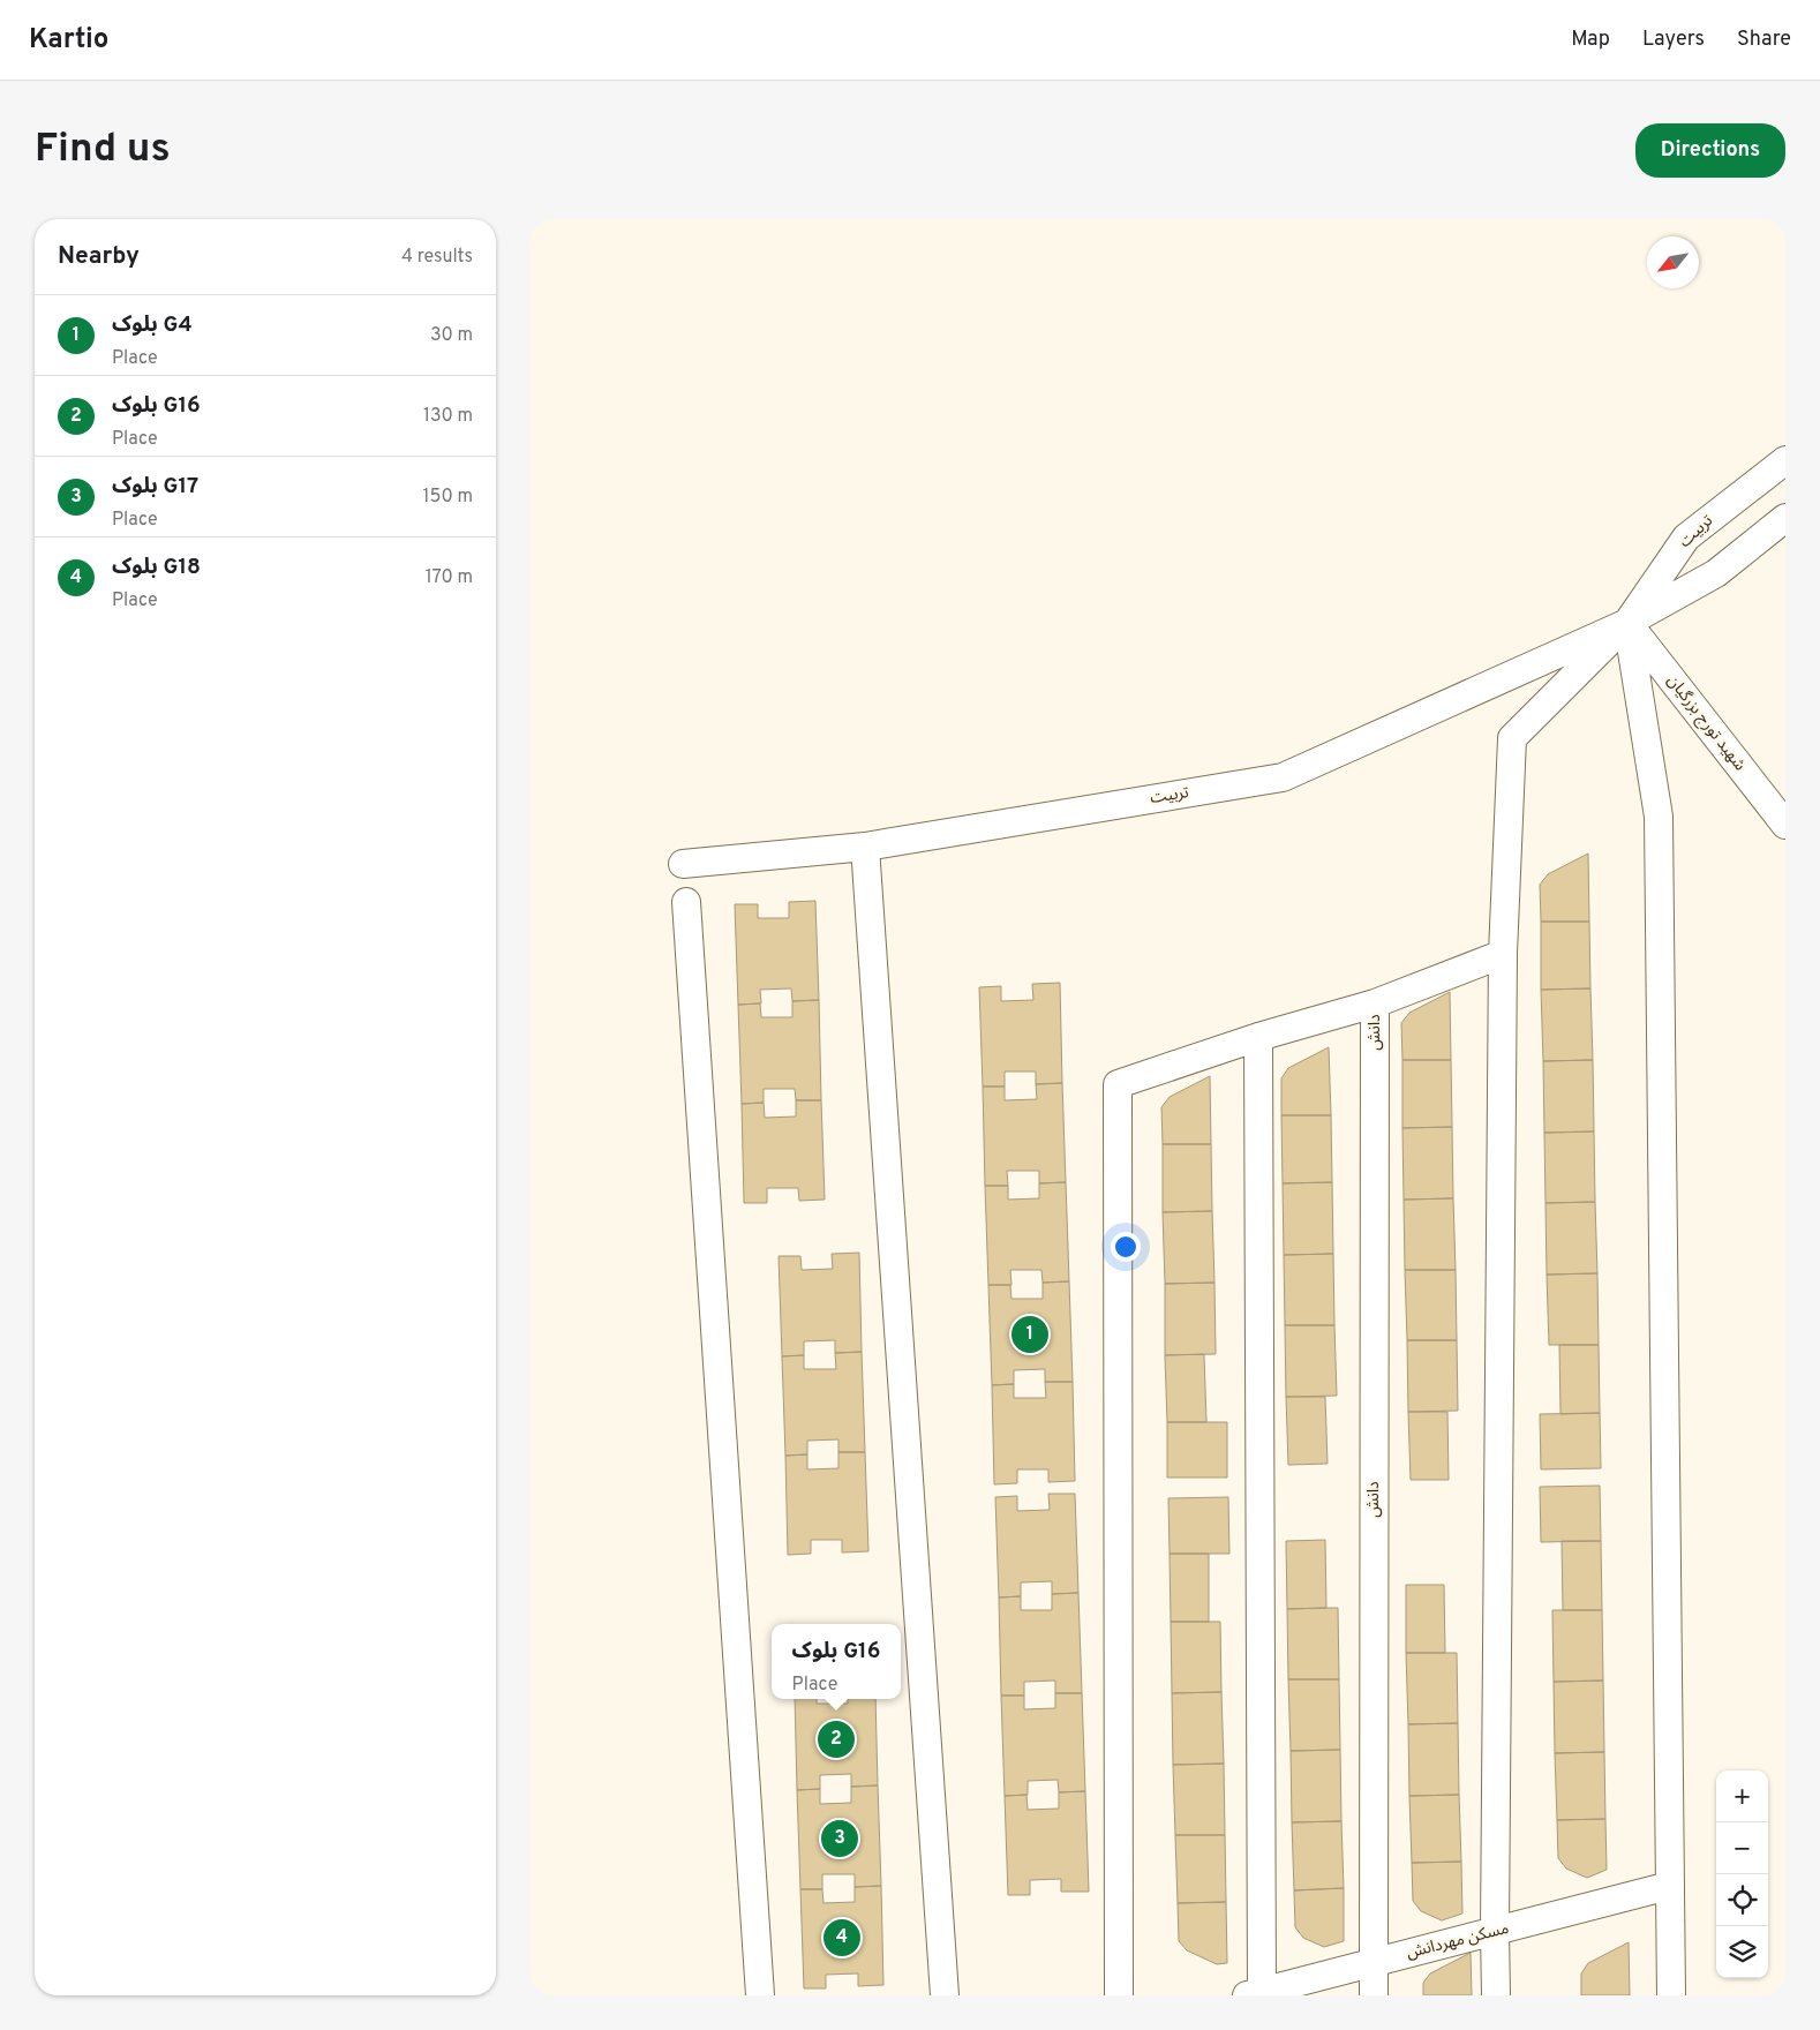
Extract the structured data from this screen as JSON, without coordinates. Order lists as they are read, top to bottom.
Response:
{
  "streets": {
    "street": [
      "تربیت",
      "شهید تورج بزرگیان",
      "دانش",
      "مسکن مهردانش"
    ]
  },
  "crossings": [
    ["تربیت", "شهید تورج بزرگیان"],
    ["دانش", "مسکن مهردانش"]
  ],
  "north": "bottom left",
  "page": {
    "header": "Kartio",
    "nav": ["Map", "Layers", "Share"],
    "buttons": "Directions",
    "title": "Find us",
    "heading": ["Nearby", "4 results"],
    "list": [
      {
        "mark": "1",
        "name": "بلوک G4",
        "note": "Place",
        "value": "30 m"
      },
      {
        "mark": "2",
        "name": "بلوک G16",
        "note": "Place",
        "value": "130 m"
      },
      {
        "mark": "3",
        "name": "بلوک G17",
        "note": "Place",
        "value": "150 m"
      },
      {
        "mark": "4",
        "name": "بلوک G18",
        "note": "Place",
        "value": "170 m"
      }
    ],
    "pins": [
      "1",
      "2",
      "3",
      "4"
    ],
    "popup": ["بلوک G16", "Place"],
    "map_buttons": ["+", "−"]
  }
}
